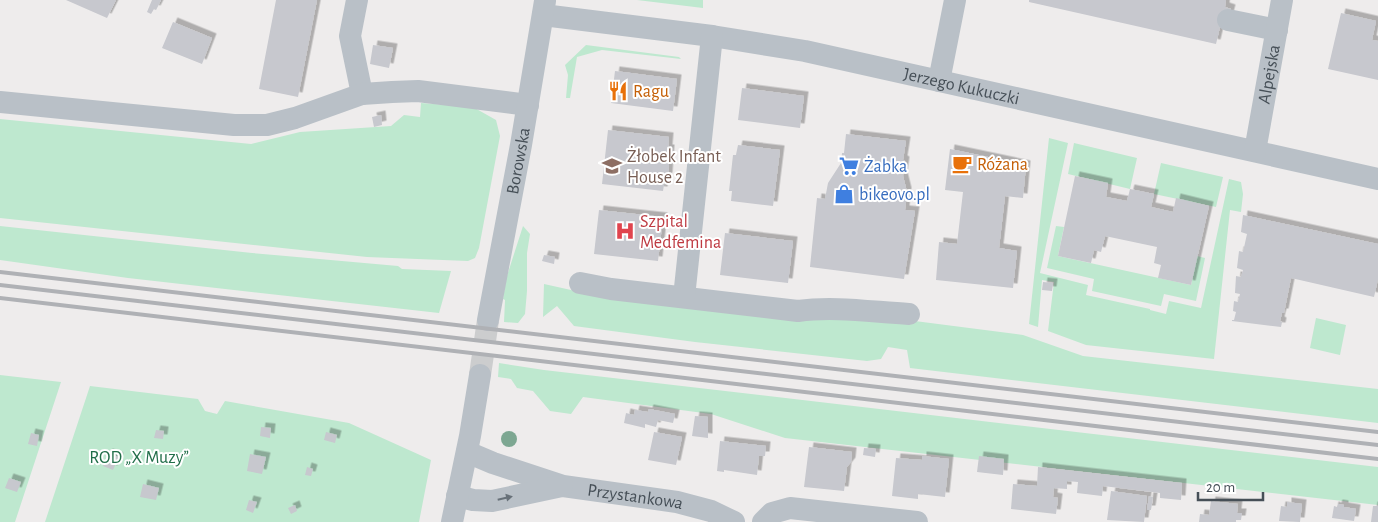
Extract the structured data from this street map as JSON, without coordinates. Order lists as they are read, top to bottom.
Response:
{
  "streets": {
    "street": [
      "Alpejska",
      "Jerzego Kukuczki",
      "Borowska",
      "Przystankowa"
    ]
  },
  "crossings": [
    ["Alpejska", "Jerzego Kukuczki"],
    ["Jerzego Kukuczki", "Borowska"]
  ],
  "parks": ["ROD „X Muzy”"],
  "places": {
    "restaurant": ["Ragu"],
    "cafe": ["Różana"],
    "school or university": ["Żłobek Infant House 2"],
    "supermarket": ["Żabka"],
    "shop": ["bikeovo.pl"],
    "hospital": ["Szpital Medfemina"]
  },
  "scale_bar": "20 m"
}
